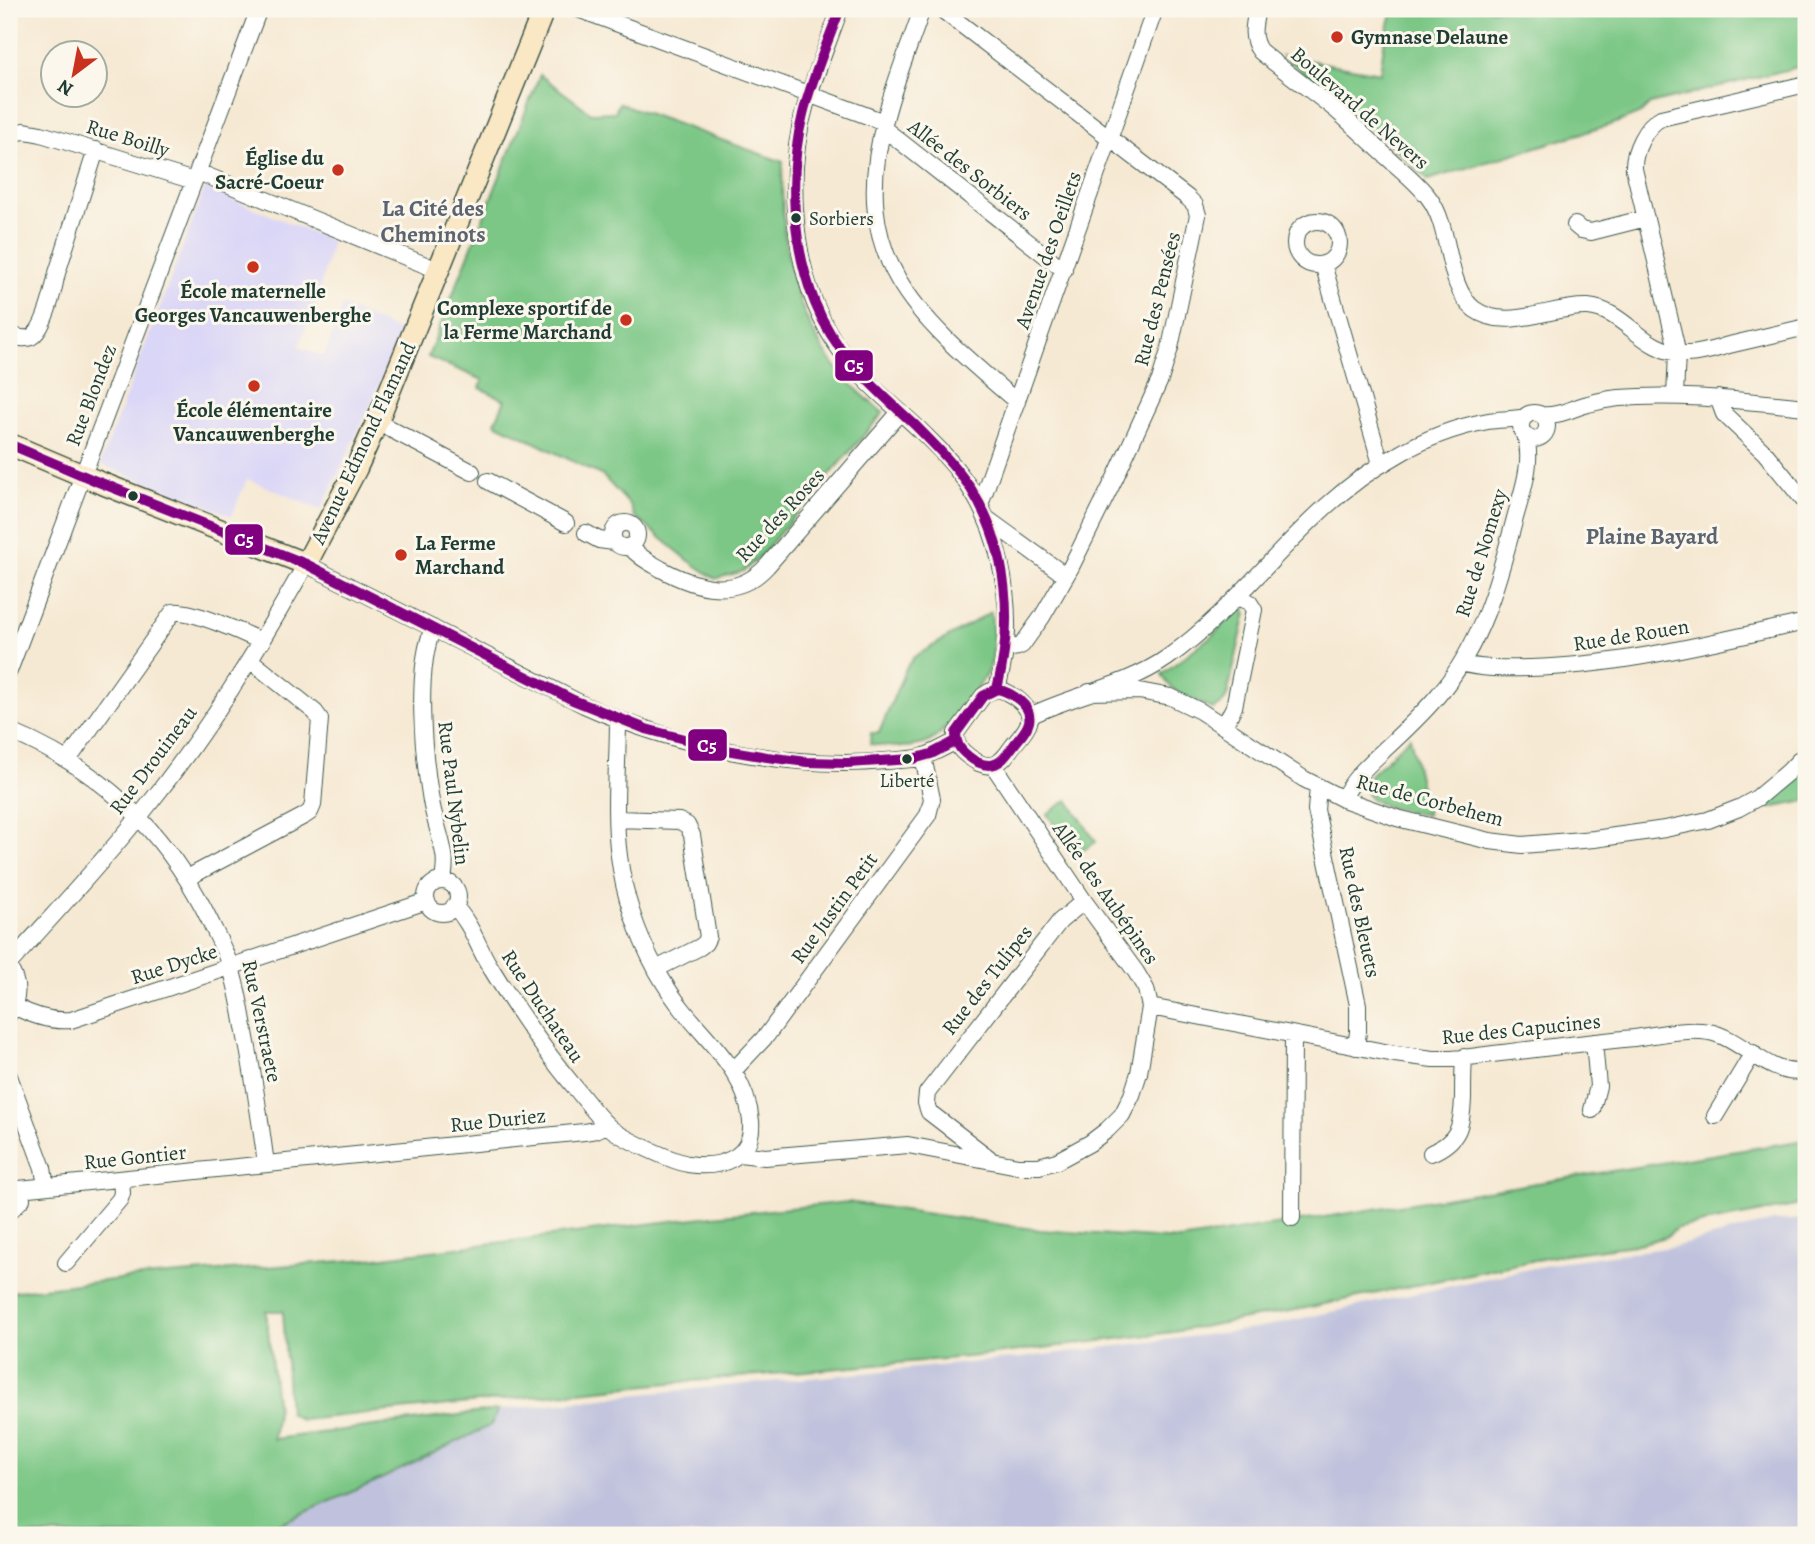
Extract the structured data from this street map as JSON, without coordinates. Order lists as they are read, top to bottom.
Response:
{
  "streets": {
    "street": [
      "Boulevard de Nevers",
      "Rue Boilly",
      "Allée des Sorbiers",
      "Avenue des Oeillets",
      "Rue des Pensées",
      "Rue Blondez",
      "Avenue Edmond Flamand",
      "Rue des Roses",
      "Rue de Nomexy",
      "Rue de Rouen",
      "Rue Drouineau",
      "Rue Paul Nybelin",
      "Rue de Corbehem",
      "Allée des Aubépines",
      "Rue Justin Petit",
      "Rue des Bleuets",
      "Rue Dycke",
      "Rue des Tulipes",
      "Rue Duchateau",
      "Rue Verstraete",
      "Rue des Capucines",
      "Rue Duriez",
      "Rue Gontier"
    ]
  },
  "crossings": [
    ["Rue Boilly", "Rue Blondez"],
    ["Rue Boilly", "Avenue Edmond Flamand"],
    ["Allée des Sorbiers", "Avenue des Oeillets"],
    ["Avenue des Oeillets", "Rue des Pensées"],
    ["Avenue Edmond Flamand", "Rue Drouineau"],
    ["Rue de Nomexy", "Rue de Rouen"],
    ["Rue de Nomexy", "Rue de Corbehem"],
    ["Rue Drouineau", "Rue Verstraete"],
    ["Rue Paul Nybelin", "Rue Dycke"],
    ["Rue Paul Nybelin", "Rue Duchateau"],
    ["Rue de Corbehem", "Rue des Bleuets"],
    ["Allée des Aubépines", "Rue des Tulipes"],
    ["Allée des Aubépines", "Rue des Capucines"],
    ["Rue des Bleuets", "Rue des Capucines"],
    ["Rue Dycke", "Rue Duchateau"],
    ["Rue Dycke", "Rue Verstraete"],
    ["Rue Duchateau", "Rue Duriez"],
    ["Rue Verstraete", "Rue Duriez"],
    ["Rue Verstraete", "Rue Gontier"],
    ["Rue Duriez", "Rue Gontier"]
  ],
  "districts": ["La Cité des Cheminots", "Plaine Bayard"],
  "places": [
    "Gymnase Delaune",
    "Église du Sacré-Coeur",
    "Sorbiers",
    "École maternelle Georges Vancauwenberghe",
    "Complexe sportif de la Ferme Marchand",
    "École élémentaire Vancauwenberghe",
    "La Ferme Marchand",
    "Liberté"
  ],
  "lines": ["transit line C5"],
  "north": "bottom left"
}
